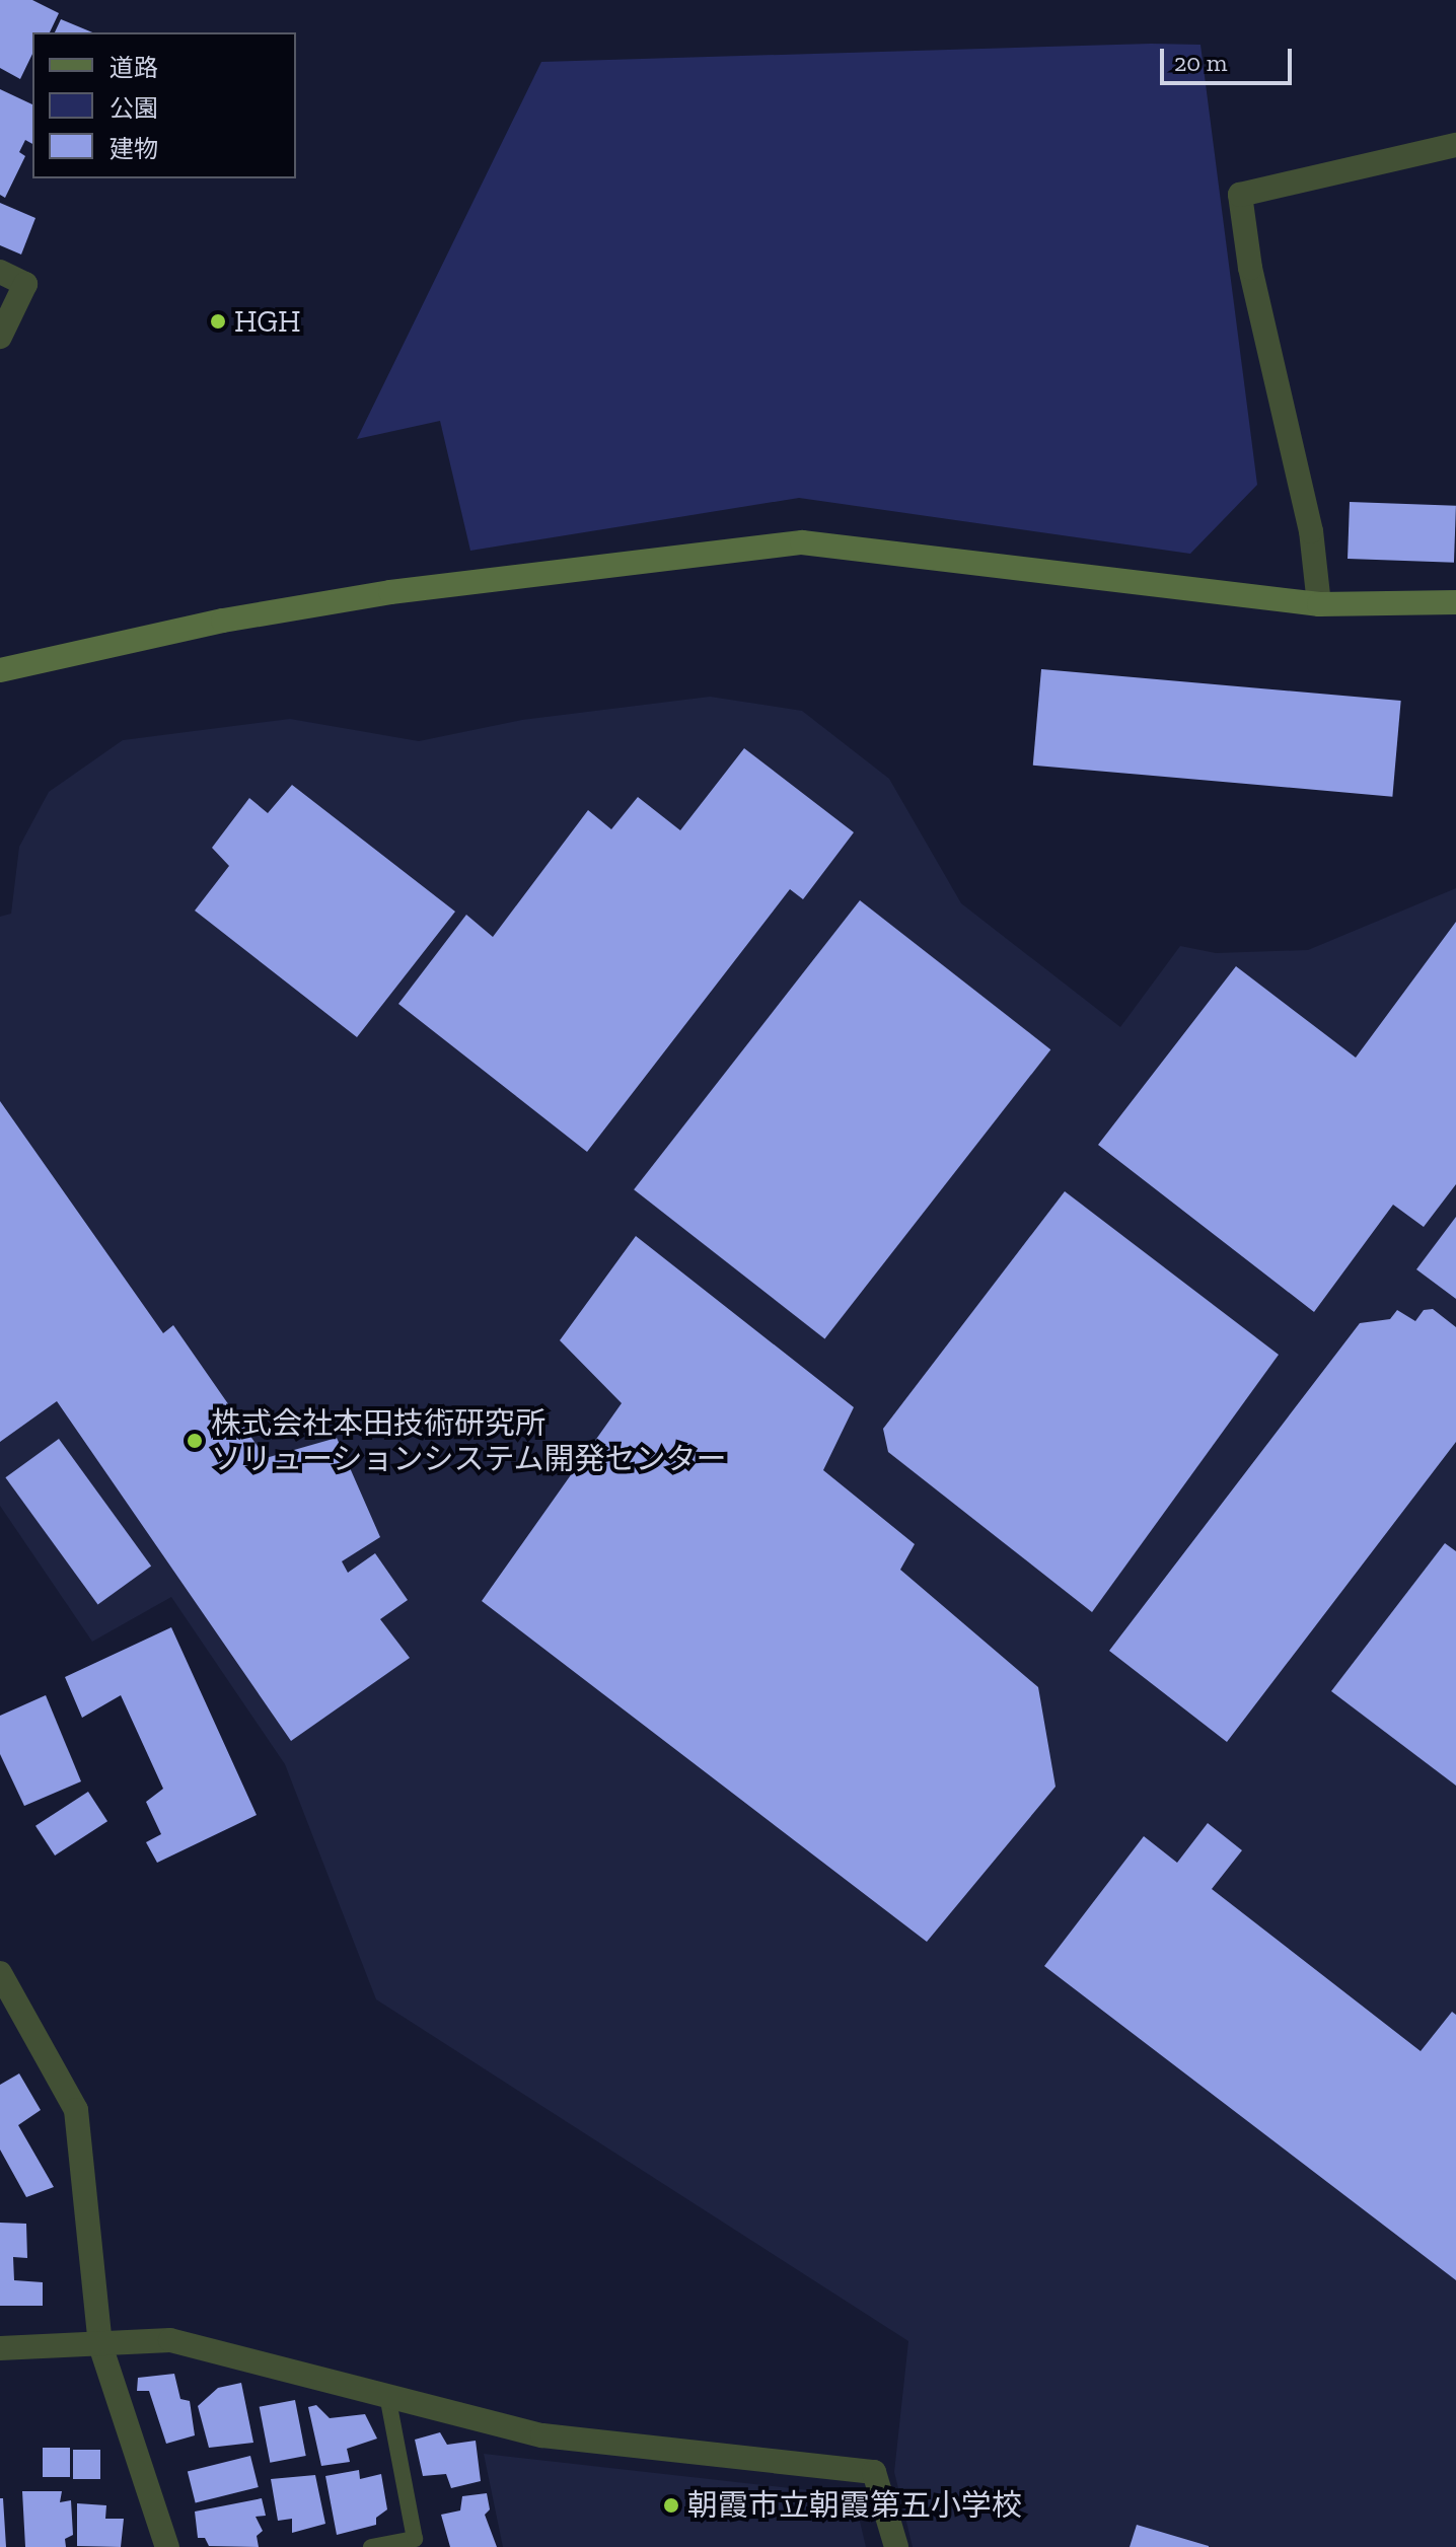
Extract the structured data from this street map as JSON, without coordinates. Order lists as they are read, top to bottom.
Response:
{
  "places": ["HGH", "株式会社本田技術研究所 ソリューションシステム開発センター", "朝霞市立朝霞第五小学校"],
  "legend": ["道路", "公園", "建物"],
  "scale_bar": "20 m"
}
